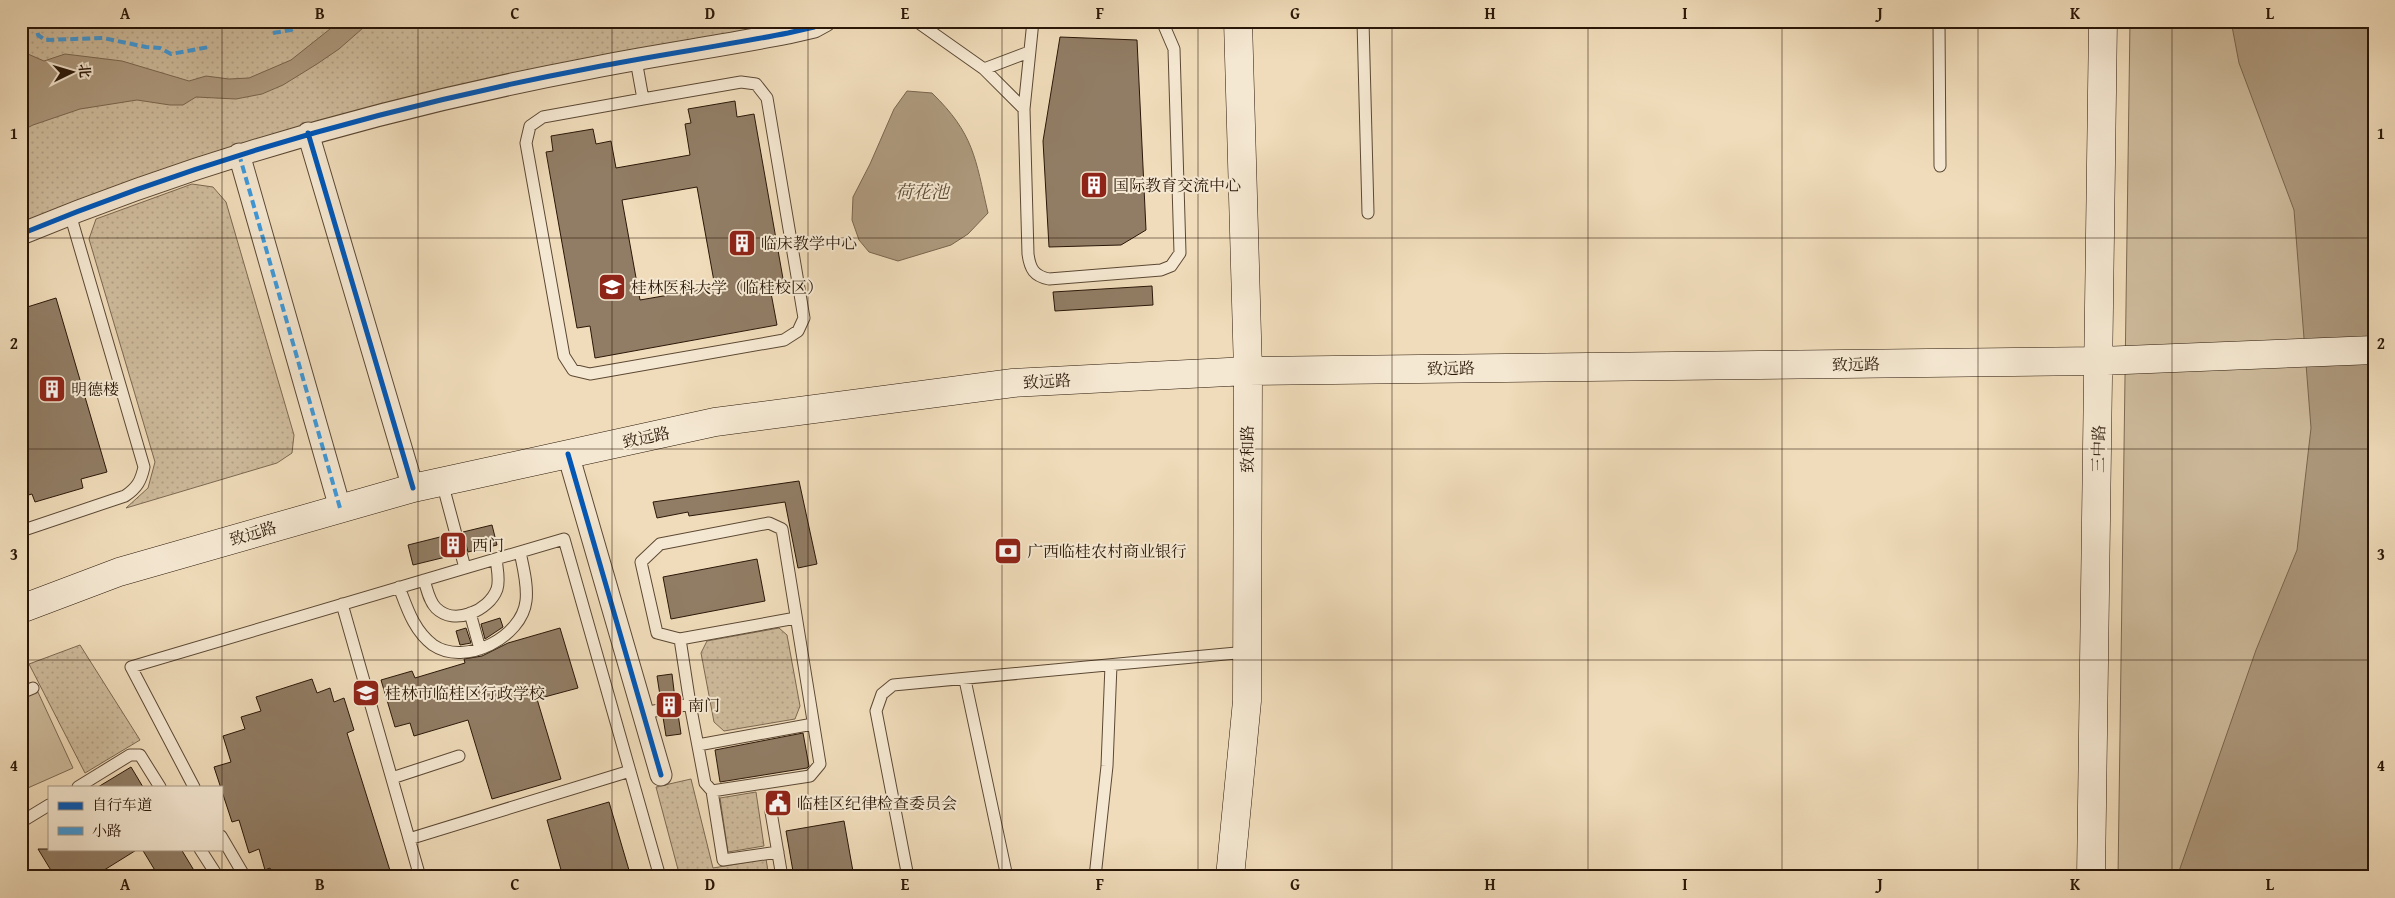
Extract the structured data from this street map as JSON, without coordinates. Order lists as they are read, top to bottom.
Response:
{
  "streets": {
    "main road": ["致远路", "致和路", "三中路"]
  },
  "crossings": [
    ["致远路", "致和路"],
    ["致远路", "三中路"]
  ],
  "water": ["荷花池"],
  "places": {
    "building": [
      "国际教育交流中心",
      "临床教学中心",
      "明德楼",
      "西门",
      "南门"
    ],
    "school or university": ["桂林医科大学（临桂校区）", "桂林市临桂区行政学校"],
    "bank": ["广西临桂农村商业银行"],
    "public building": ["临桂区纪律检查委员会"]
  },
  "legend": ["自行车道", "小路"],
  "north": "right",
  "grid": {
    "columns": [
      "A",
      "B",
      "C",
      "D",
      "E",
      "F",
      "G",
      "H",
      "I",
      "J",
      "K",
      "L"
    ],
    "rows": [
      "1",
      "2",
      "3",
      "4"
    ]
  }
}
